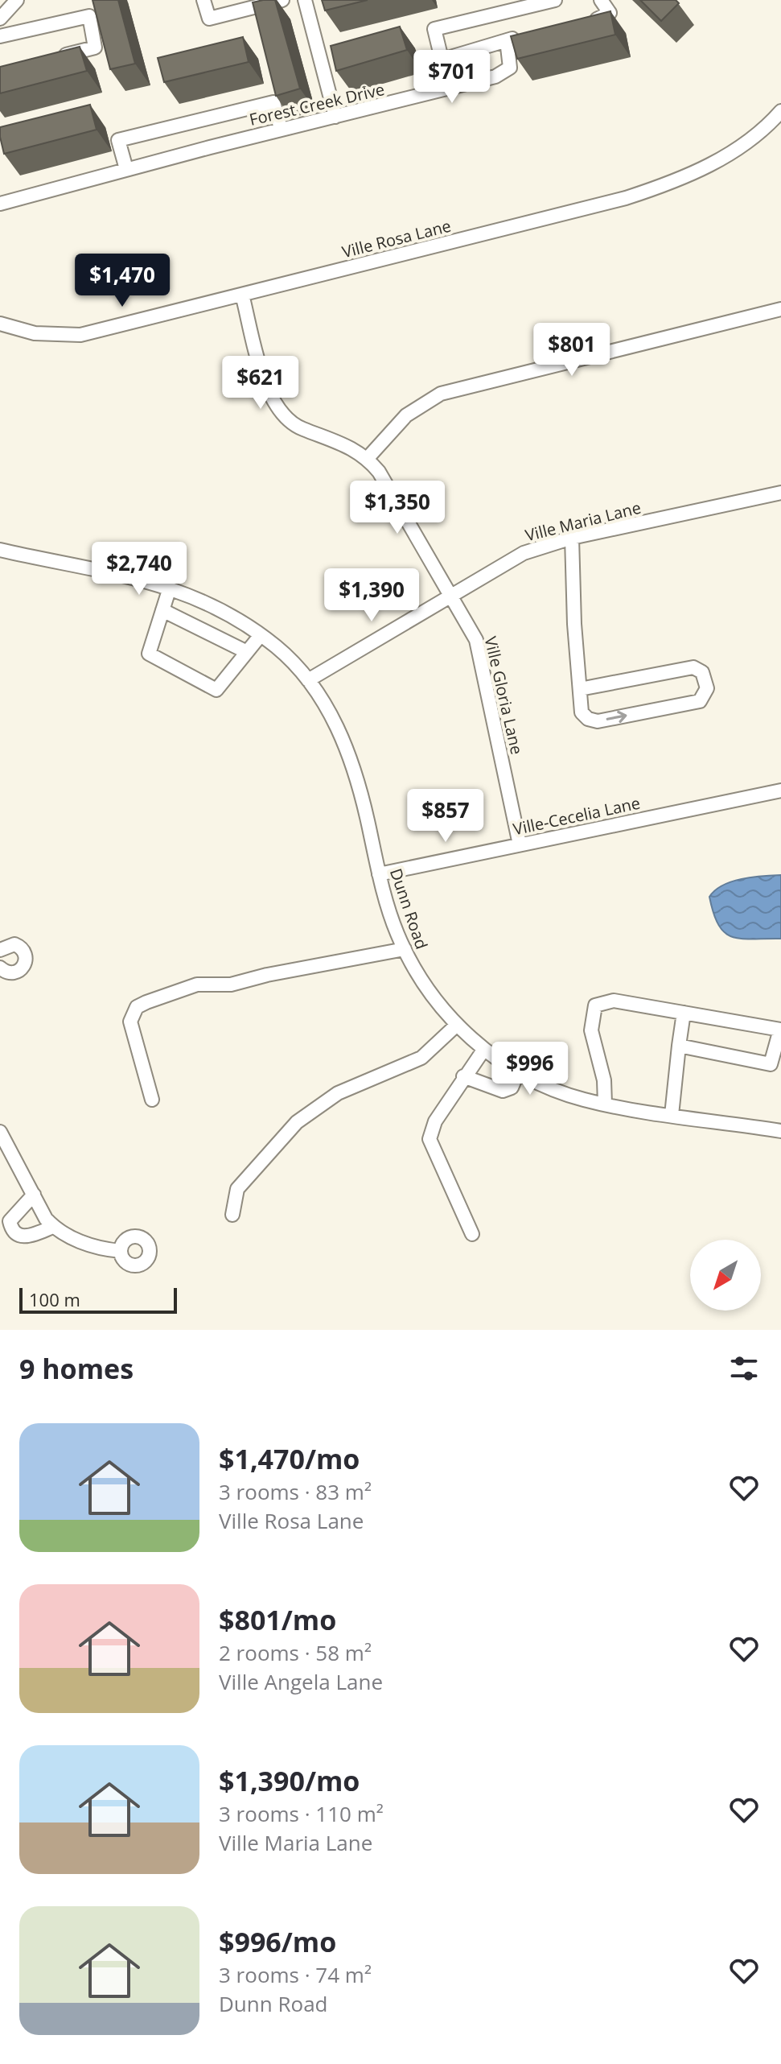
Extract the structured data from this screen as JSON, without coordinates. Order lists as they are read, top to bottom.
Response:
{
  "streets": {
    "street": [
      "Forest Creek Drive",
      "Ville Rosa Lane",
      "Ville Maria Lane",
      "Ville Gloria Lane",
      "Ville-Cecelia Lane",
      "Dunn Road"
    ]
  },
  "crossings": [
    ["Ville Rosa Lane", "Ville Gloria Lane"],
    ["Ville Maria Lane", "Ville Gloria Lane"],
    ["Ville Maria Lane", "Dunn Road"],
    ["Ville Gloria Lane", "Ville-Cecelia Lane"],
    ["Ville-Cecelia Lane", "Dunn Road"]
  ],
  "scale_bar": "100 m",
  "north": "bottom left",
  "page": {
    "price": [
      "$701",
      "$1,470",
      "$801",
      "$621",
      "$1,350",
      "$2,740",
      "$1,390",
      "$857",
      "$996"
    ],
    "scale": "100 m",
    "heading": "9 homes",
    "list": [
      {
        "name": "$1,470/mo",
        "note": "3 rooms · 83 m² · Ville Rosa Lane"
      },
      {
        "name": "$801/mo",
        "note": "2 rooms · 58 m² · Ville Angela Lane"
      },
      {
        "name": "$1,390/mo",
        "note": "3 rooms · 110 m² · Ville Maria Lane"
      },
      {
        "name": "$996/mo",
        "note": "3 rooms · 74 m² · Dunn Road"
      }
    ]
  }
}
